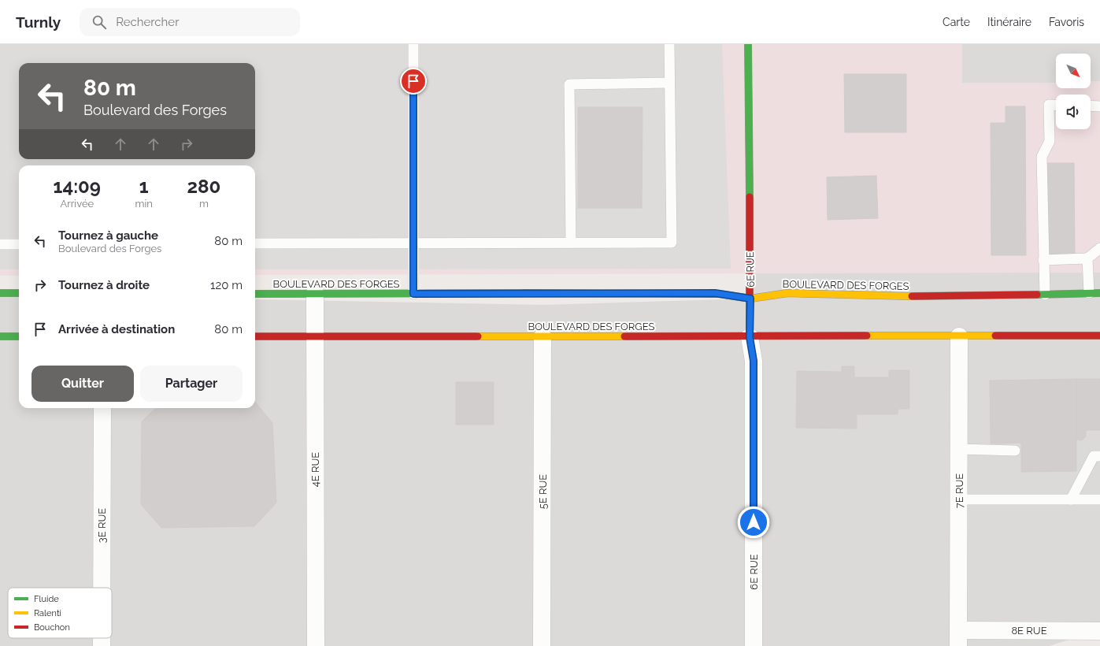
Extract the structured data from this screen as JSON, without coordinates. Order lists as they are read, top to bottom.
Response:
{
  "streets": {
    "main road": ["6E RUE", "BOULEVARD DES FORGES"],
    "street": [
      "4E RUE",
      "7E RUE",
      "5E RUE",
      "3E RUE",
      "8E RUE"
    ]
  },
  "crossings": [
    ["6E RUE", "BOULEVARD DES FORGES"],
    ["BOULEVARD DES FORGES", "4E RUE"],
    ["BOULEVARD DES FORGES", "7E RUE"],
    ["BOULEVARD DES FORGES", "5E RUE"],
    ["7E RUE", "8E RUE"]
  ],
  "legend": ["Fluide", "Ralenti", "Bouchon"],
  "north": "bottom right",
  "page": {
    "header": "Turnly",
    "search": "Rechercher",
    "nav": ["Carte", "Itinéraire", "Favoris"],
    "turn": ["80 m", "Boulevard des Forges"],
    "eta": [
      "14:09",
      "Arrivée",
      "1",
      "min",
      "280",
      "m"
    ],
    "list": [
      {
        "name": "Tournez à gauche",
        "note": "Boulevard des Forges",
        "value": "80 m"
      },
      {
        "name": "Tournez à droite",
        "value": "120 m"
      },
      {
        "name": "Arrivée à destination",
        "value": "80 m"
      }
    ],
    "buttons": ["Quitter", "Partager"]
  }
}
